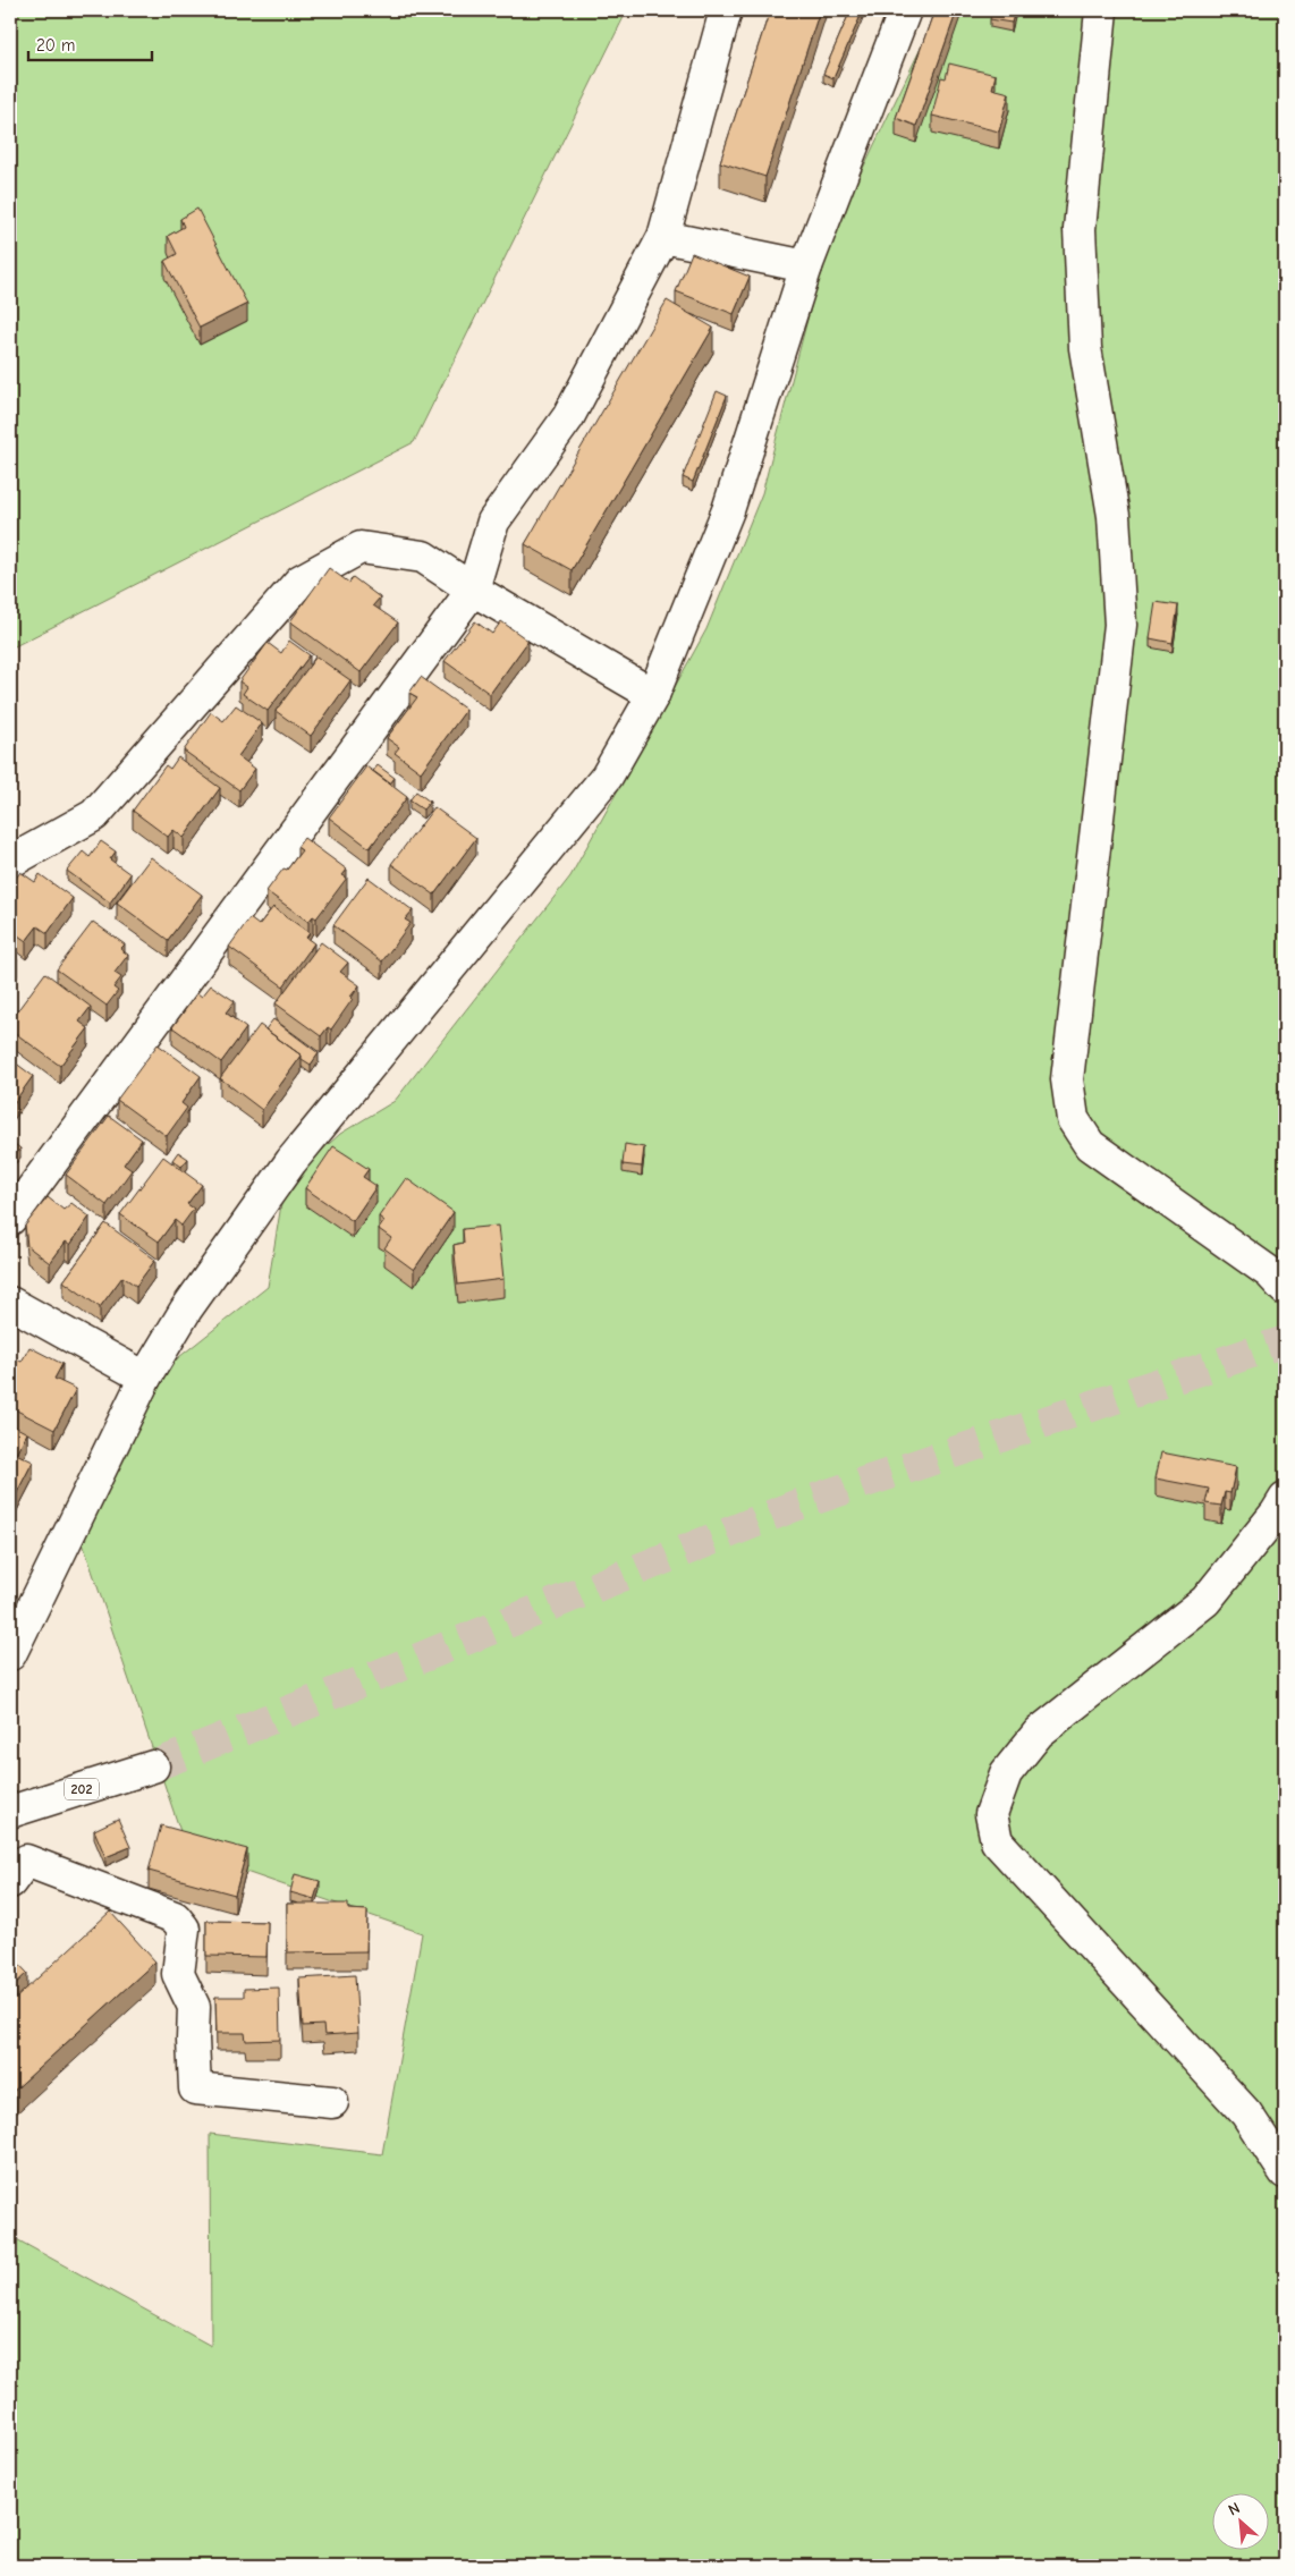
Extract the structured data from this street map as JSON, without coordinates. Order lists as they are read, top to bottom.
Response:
{
  "streets": {
    "main road": ["202"]
  },
  "scale_bar": "20 m",
  "north": "top left"
}
